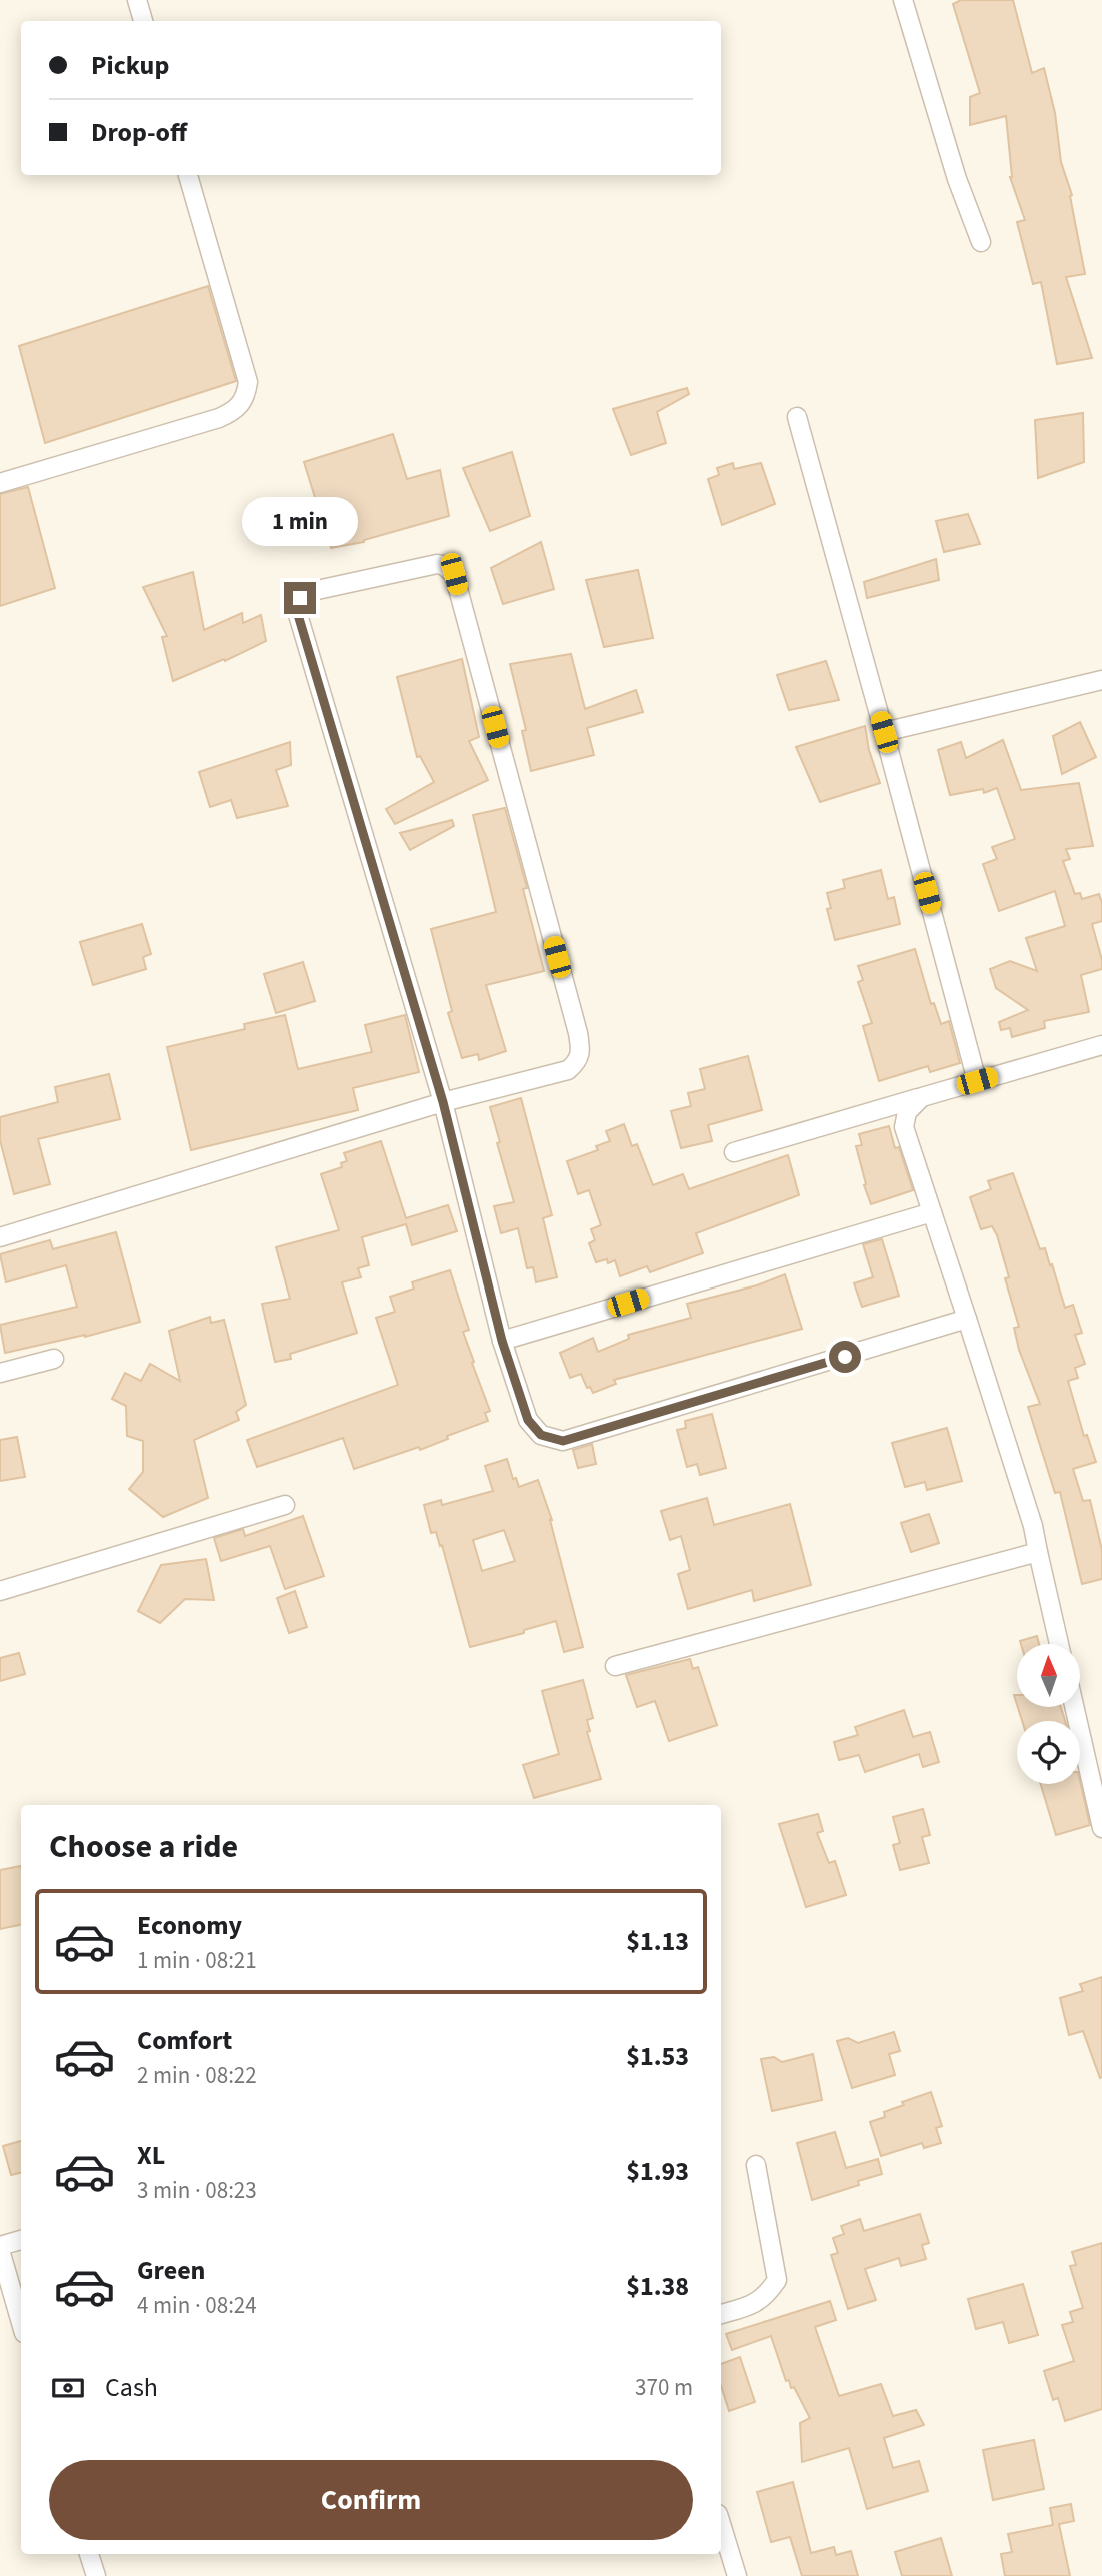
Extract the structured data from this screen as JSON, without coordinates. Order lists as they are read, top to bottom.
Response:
{
  "north": "top",
  "page": {
    "banner": ["Pickup", "Drop-off"],
    "bubble": "1 min",
    "heading": "Choose a ride",
    "list": [
      {
        "name": "Economy",
        "note": "1 min · 08:21",
        "value": "$1.13"
      },
      {
        "name": "Comfort",
        "note": "2 min · 08:22",
        "value": "$1.53"
      },
      {
        "name": "XL",
        "note": "3 min · 08:23",
        "value": "$1.93"
      },
      {
        "name": "Green",
        "note": "4 min · 08:24",
        "value": "$1.38"
      }
    ],
    "pay": ["Cash", "370 m"],
    "buttons": "Confirm"
  }
}
